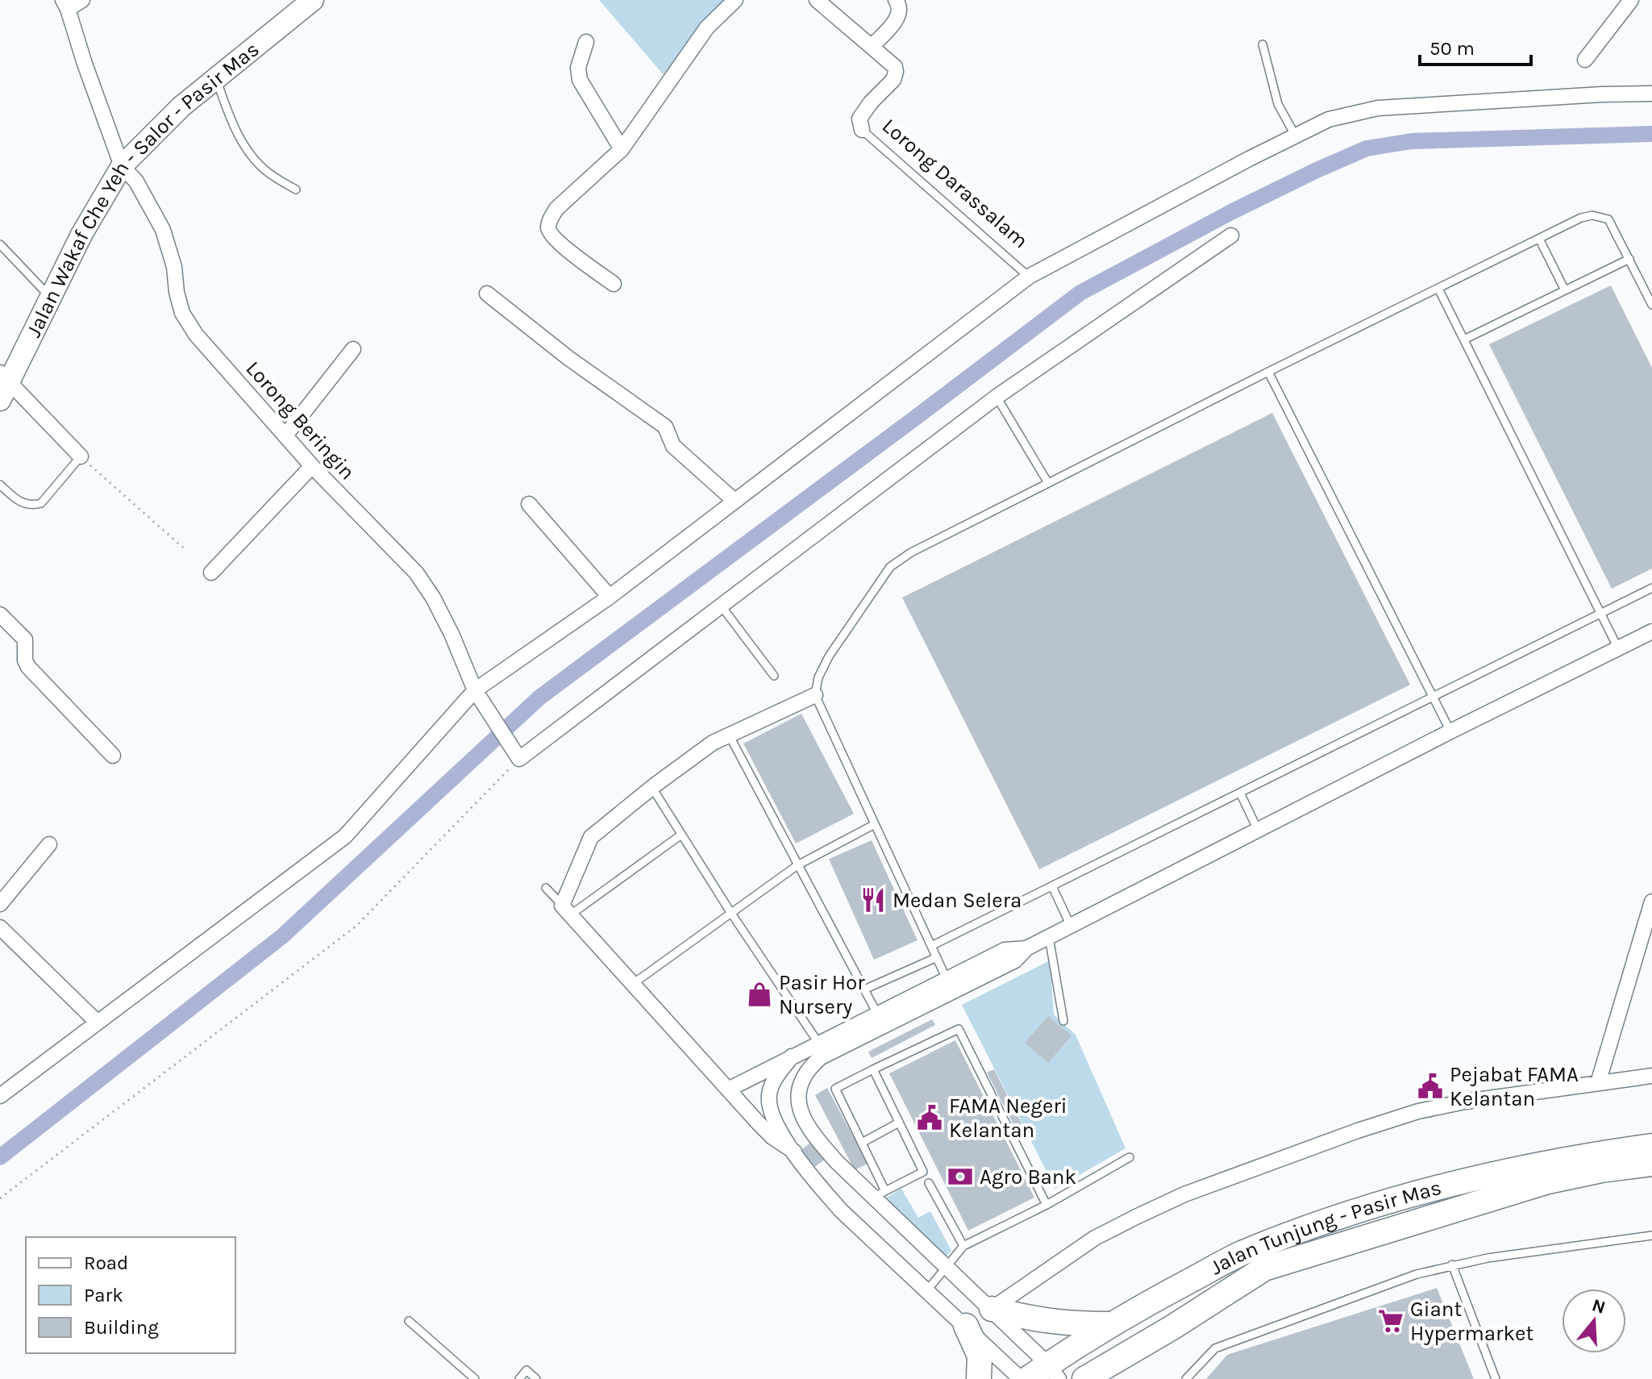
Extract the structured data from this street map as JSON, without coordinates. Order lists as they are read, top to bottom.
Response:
{
  "streets": {
    "main road": ["Jalan Wakaf Che Yeh - Salor - Pasir Mas", "Jalan Tunjung - Pasir Mas"],
    "street": ["Lorong Darassalam", "Lorong Beringin"]
  },
  "crossings": [
    ["Jalan Wakaf Che Yeh - Salor - Pasir Mas", "Lorong Beringin"]
  ],
  "places": {
    "restaurant": ["Medan Selera"],
    "shop": ["Pasir Hor Nursery"],
    "public building": ["Pejabat FAMA Kelantan", "FAMA Negeri Kelantan"],
    "bank": ["Agro Bank"],
    "supermarket": ["Giant Hypermarket"]
  },
  "legend": ["Road", "Park", "Building"],
  "scale_bar": "50 m",
  "north": "top"
}
